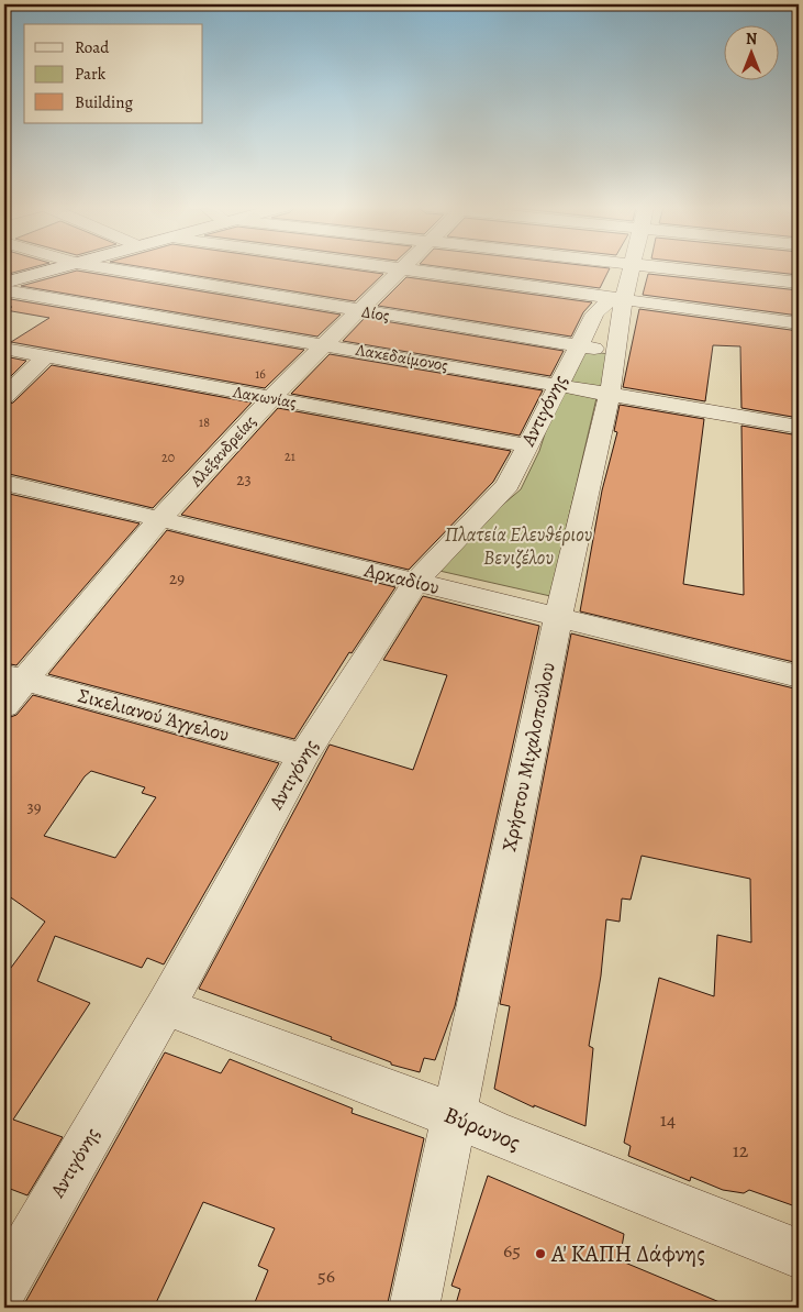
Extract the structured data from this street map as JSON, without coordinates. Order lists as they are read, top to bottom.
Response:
{
  "streets": {
    "street": [
      "Δίος",
      "Λακεδαίμονος",
      "Λακωνίας",
      "Αντιγόνης",
      "Αλεξανδρείας",
      "Αρκαδίου",
      "Σικελιανού Άγγελου",
      "Χρήστου Μιχαλοπούλου",
      "Βύρωνος"
    ]
  },
  "crossings": [
    ["Δίος", "Αντιγόνης"],
    ["Δίος", "Αλεξανδρείας"],
    ["Δίος", "Χρήστου Μιχαλοπούλου"],
    ["Λακεδαίμονος", "Αντιγόνης"],
    ["Λακεδαίμονος", "Αλεξανδρείας"],
    ["Λακεδαίμονος", "Χρήστου Μιχαλοπούλου"],
    ["Λακωνίας", "Αντιγόνης"],
    ["Λακωνίας", "Αλεξανδρείας"],
    ["Αντιγόνης", "Αρκαδίου"],
    ["Αντιγόνης", "Σικελιανού Άγγελου"],
    ["Αντιγόνης", "Χρήστου Μιχαλοπούλου"],
    ["Αντιγόνης", "Βύρωνος"],
    ["Αλεξανδρείας", "Αρκαδίου"],
    ["Αλεξανδρείας", "Σικελιανού Άγγελου"],
    ["Αρκαδίου", "Χρήστου Μιχαλοπούλου"],
    ["Χρήστου Μιχαλοπούλου", "Βύρωνος"]
  ],
  "parks": ["Πλατεία Ελευθέριου Βενιζέλου"],
  "places": ["Α' ΚΑΠΗ Δάφνης"],
  "house_numbers": [
    "16",
    "18",
    "21",
    "20",
    "23",
    "29",
    "39",
    "14",
    "12",
    "65",
    "56"
  ],
  "legend": ["Road", "Park", "Building"],
  "north": "top"
}
